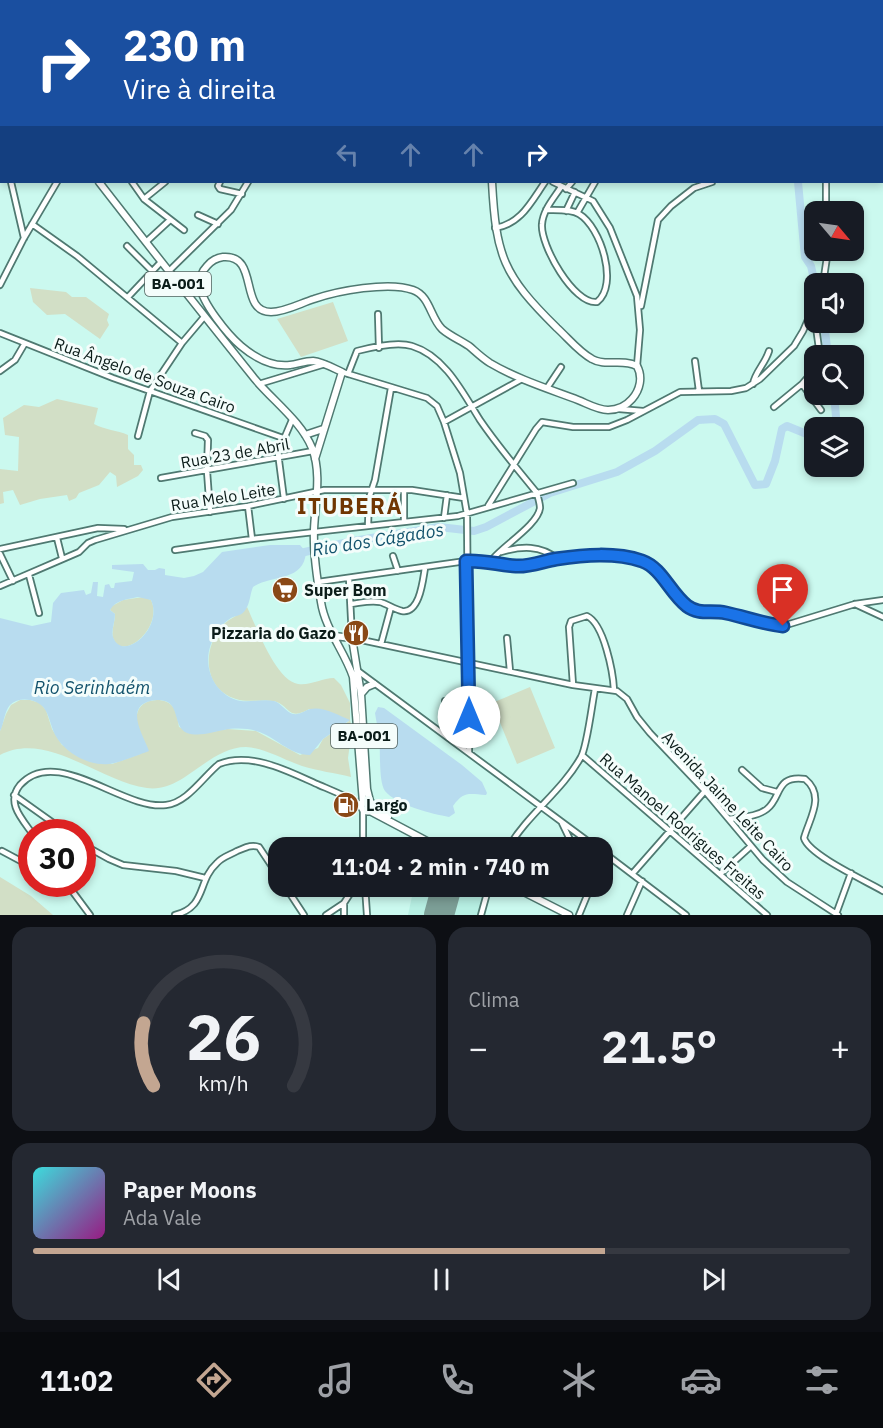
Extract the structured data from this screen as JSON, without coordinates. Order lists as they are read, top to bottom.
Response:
{
  "streets": {
    "main road": ["BA-001"],
    "street": [
      "Rua Ângelo de Souza Cairo",
      "Rua 23 de Abril",
      "Rua Melo Leite",
      "Avenida Jaime Leite Cairo",
      "Rua Manoel Rodrigues Freitas"
    ]
  },
  "crossings": [
    ["BA-001", "Rua 23 de Abril"],
    ["BA-001", "Rua Melo Leite"]
  ],
  "districts": ["ITUBERÁ"],
  "water": ["Rio dos Cágados", "Rio Serinhaém"],
  "places": {
    "supermarket": ["Super Bom"],
    "restaurant": ["Pizzaria do Gazo"],
    "fuel station": ["Largo"]
  },
  "north": "bottom right",
  "page": {
    "turn": ["230 m", "Vire à direita"],
    "limit": "30",
    "trip": "11:04 · 2 min · 740 m",
    "tile": "Clima",
    "heat": ["−", "21.5°", "+"],
    "song": ["Paper Moons", "Ada Vale"],
    "tabs": "11:02",
    "gauge": ["26", "km/h"]
  }
}
